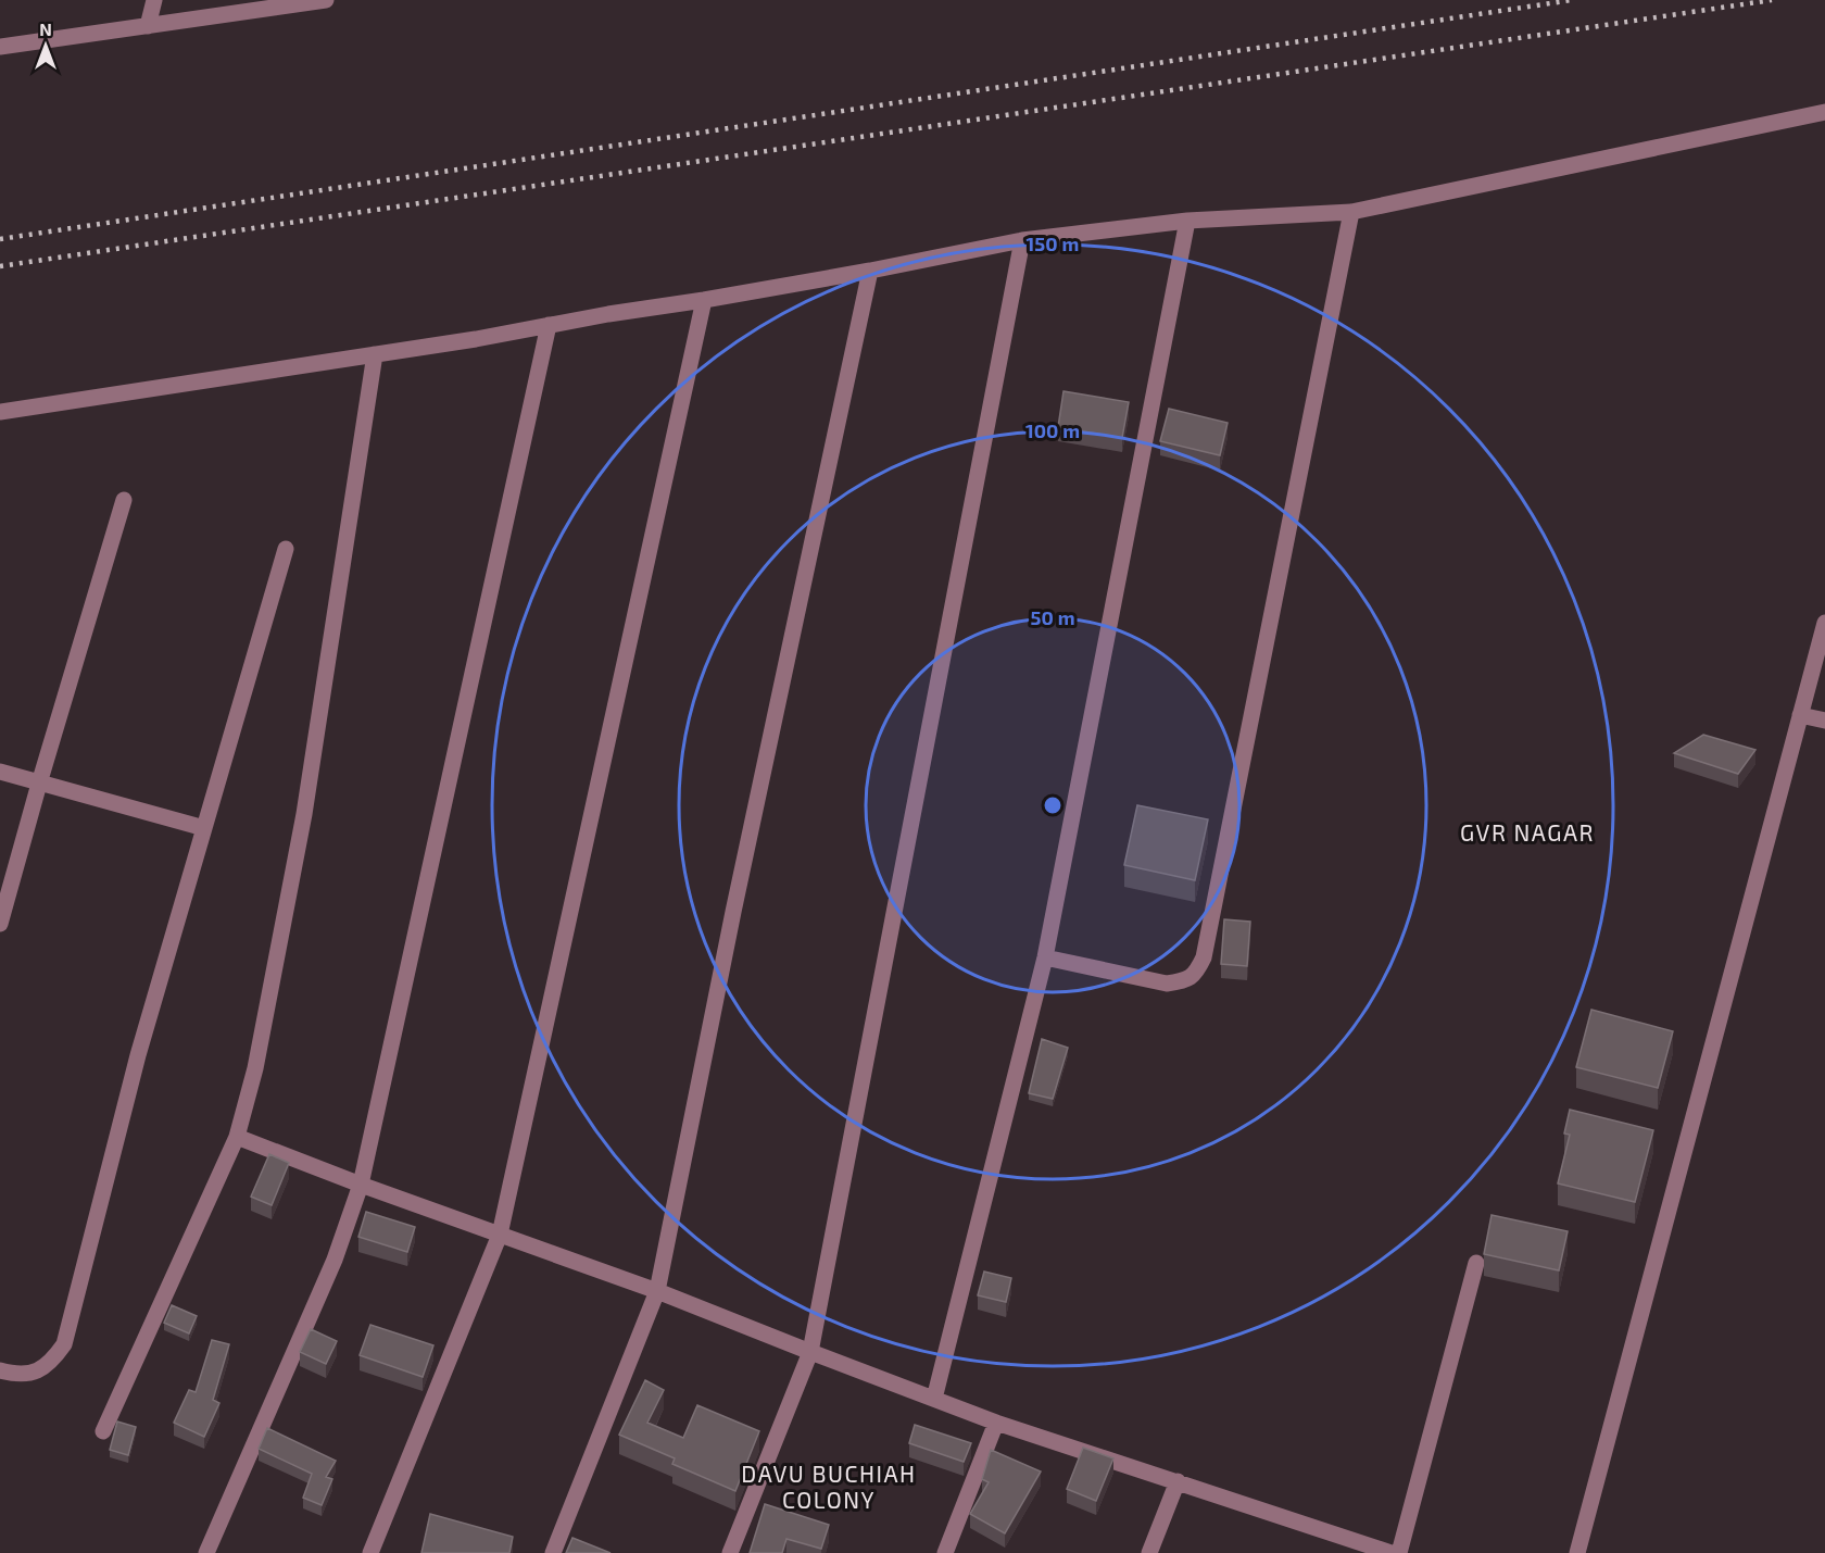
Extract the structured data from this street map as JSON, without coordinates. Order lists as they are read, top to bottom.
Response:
{
  "districts": ["GVR NAGAR", "DAVU BUCHIAH COLONY"],
  "north": "top",
  "rings": ["150 m", "100 m", "50 m"]
}
